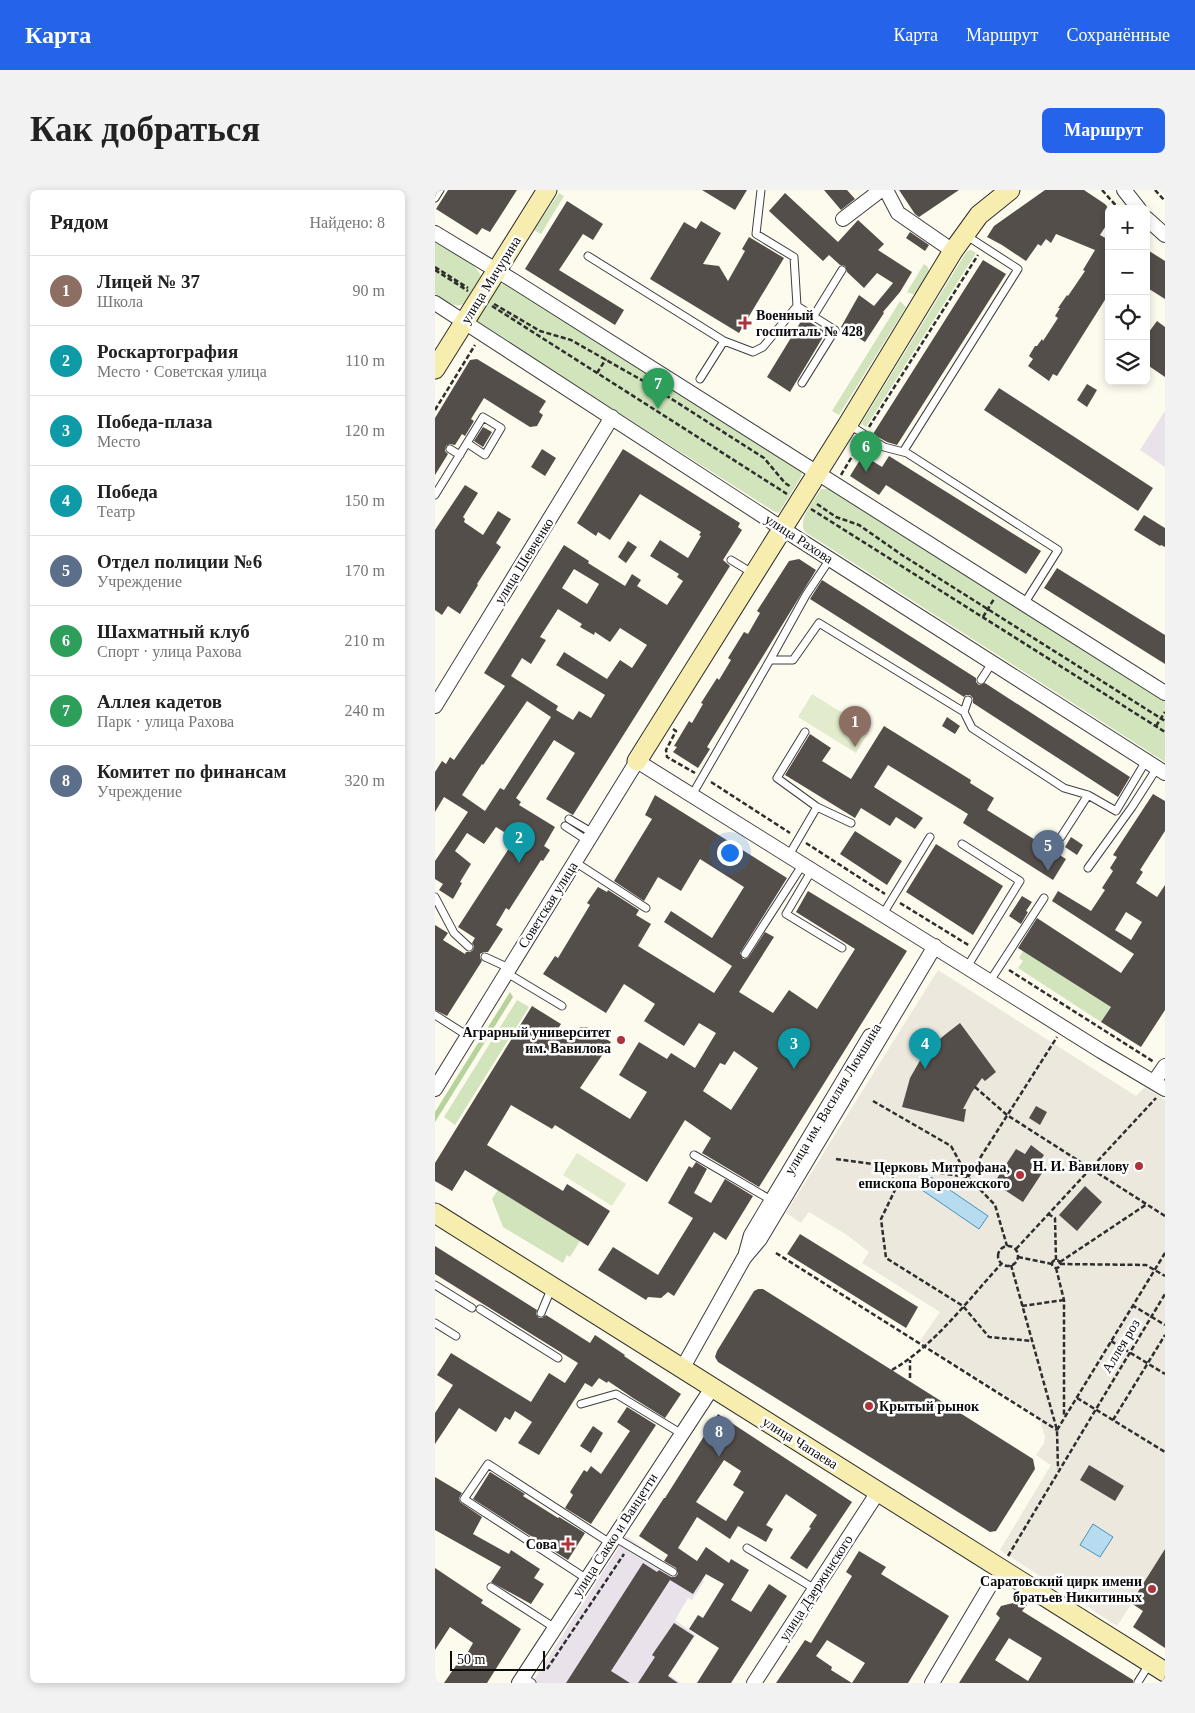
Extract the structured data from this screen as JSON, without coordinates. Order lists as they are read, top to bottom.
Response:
{
  "streets": {
    "street": [
      "улица Мичурина",
      "улица Рахова",
      "улица Шевченко",
      "Советская улица",
      "улица им. Василия Люкшина",
      "улица Чапаева",
      "улица Сакко и Ванцетти",
      "улица Дзержинского"
    ],
    "path": ["Аллея роз"]
  },
  "crossings": [
    ["улица Мичурина", "улица Рахова"],
    ["улица Рахова", "улица Шевченко"],
    ["улица Рахова", "Советская улица"],
    ["улица им. Василия Люкшина", "улица Чапаева"],
    ["улица Чапаева", "улица Сакко и Ванцетти"],
    ["улица Чапаева", "улица Дзержинского"]
  ],
  "places": {
    "health": ["Военный госпиталь № 428", "Сова"],
    "other": [
      "Аграрный университет им. Вавилова",
      "Н. И. Вавилову",
      "Церковь Митрофана, епископа Воронежского",
      "Крытый рынок",
      "Саратовский цирк имени братьев Никитиных"
    ]
  },
  "scale_bar": "50 m",
  "page": {
    "header": "Карта",
    "nav": ["Карта", "Маршрут", "Сохранённые"],
    "buttons": "Маршрут",
    "title": "Как добраться",
    "heading": ["Рядом", "Найдено: 8"],
    "map_buttons": ["+", "−"],
    "list": [
      {
        "mark": "1",
        "name": "Лицей № 37",
        "note": "Школа",
        "value": "90 m"
      },
      {
        "mark": "2",
        "name": "Роскартография",
        "note": "Место · Советская улица",
        "value": "110 m"
      },
      {
        "mark": "3",
        "name": "Победа-плаза",
        "note": "Место",
        "value": "120 m"
      },
      {
        "mark": "4",
        "name": "Победа",
        "note": "Театр",
        "value": "150 m"
      },
      {
        "mark": "5",
        "name": "Отдел полиции №6",
        "note": "Учреждение",
        "value": "170 m"
      },
      {
        "mark": "6",
        "name": "Шахматный клуб",
        "note": "Спорт · улица Рахова",
        "value": "210 m"
      },
      {
        "mark": "7",
        "name": "Аллея кадетов",
        "note": "Парк · улица Рахова",
        "value": "240 m"
      },
      {
        "mark": "8",
        "name": "Комитет по финансам",
        "note": "Учреждение",
        "value": "320 m"
      }
    ],
    "pins": [
      "7",
      "6",
      "1",
      "2",
      "5",
      "3",
      "4",
      "8"
    ],
    "scale": "50 m"
  }
}
